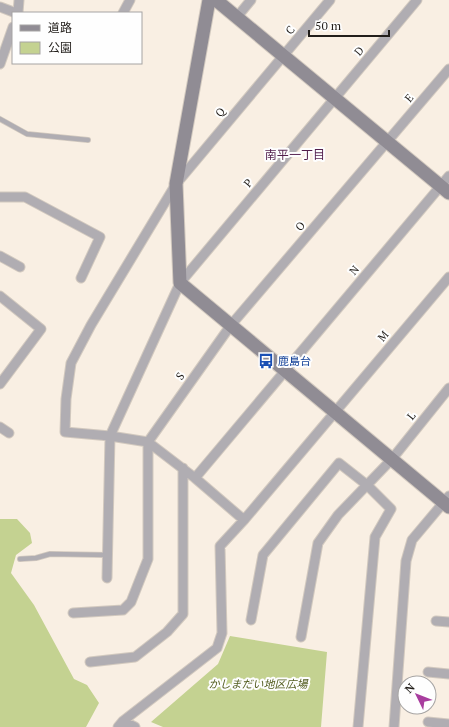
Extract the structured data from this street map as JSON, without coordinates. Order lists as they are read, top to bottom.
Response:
{
  "streets": {
    "street": [
      "C",
      "D",
      "E",
      "Q",
      "P",
      "O",
      "N",
      "M",
      "S",
      "L"
    ]
  },
  "crossings": [
    ["C", "Q"],
    ["D", "P"],
    ["E", "O"],
    ["Q", "P"],
    ["O", "S"]
  ],
  "districts": ["南平一丁目"],
  "parks": ["かしまだい地区広場"],
  "places": {
    "bus stop": ["鹿島台"]
  },
  "legend": ["道路", "公園"],
  "scale_bar": "50 m",
  "north": "top left"
}
